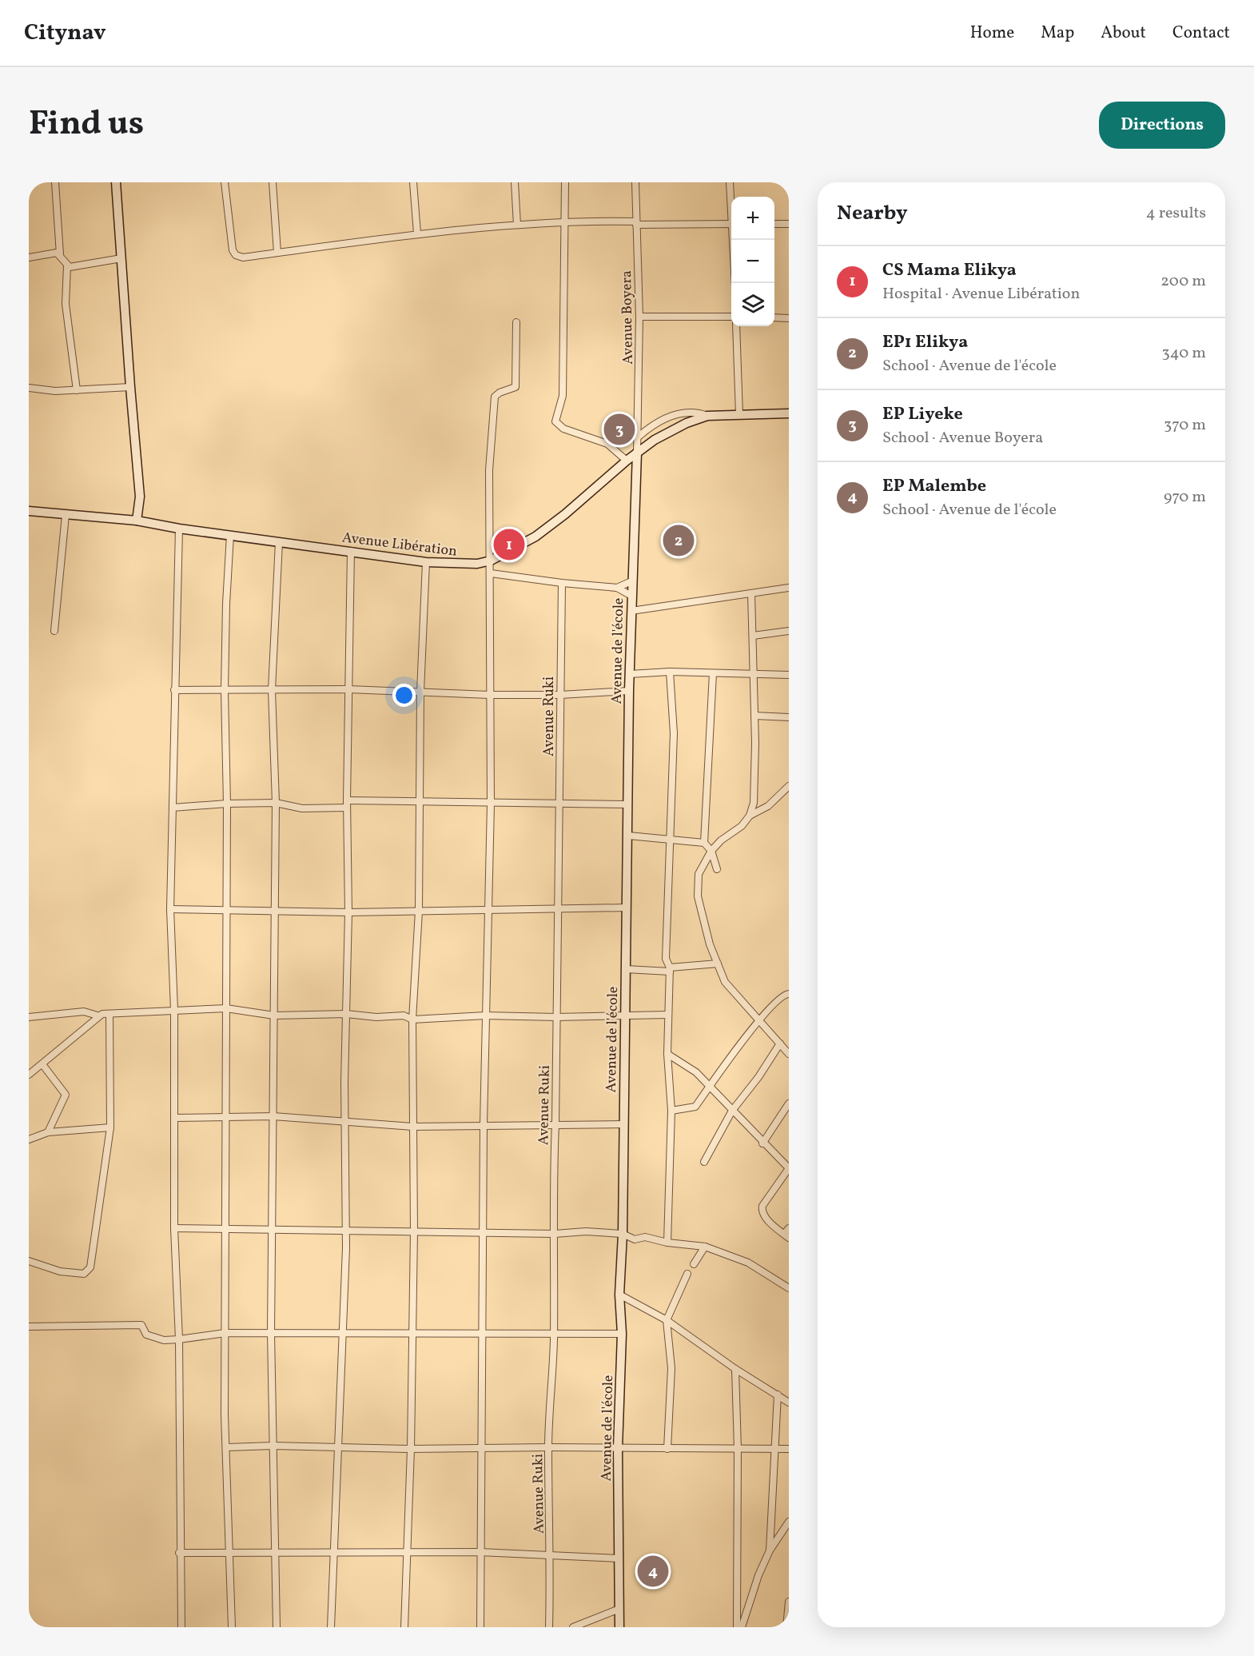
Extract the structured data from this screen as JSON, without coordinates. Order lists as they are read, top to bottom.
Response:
{
  "streets": {
    "street": [
      "Avenue Boyera",
      "Avenue Libération",
      "Avenue de l'école",
      "Avenue Ruki"
    ]
  },
  "crossings": [
    ["Avenue Boyera", "Avenue Libération"],
    ["Avenue Boyera", "Avenue de l'école"],
    ["Avenue Libération", "Avenue de l'école"]
  ],
  "page": {
    "header": "Citynav",
    "nav": [
      "Home",
      "Map",
      "About",
      "Contact"
    ],
    "title": "Find us",
    "buttons": "Directions",
    "heading": ["Nearby", "4 results"],
    "map_buttons": ["+", "−"],
    "list": [
      {
        "mark": "1",
        "name": "CS Mama Elikya",
        "note": "Hospital · Avenue Libération",
        "value": "200 m"
      },
      {
        "mark": "2",
        "name": "EP1 Elikya",
        "note": "School · Avenue de l'école",
        "value": "340 m"
      },
      {
        "mark": "3",
        "name": "EP Liyeke",
        "note": "School · Avenue Boyera",
        "value": "370 m"
      },
      {
        "mark": "4",
        "name": "EP Malembe",
        "note": "School · Avenue de l'école",
        "value": "970 m"
      }
    ],
    "pins": [
      "3",
      "2",
      "1",
      "4"
    ]
  }
}
